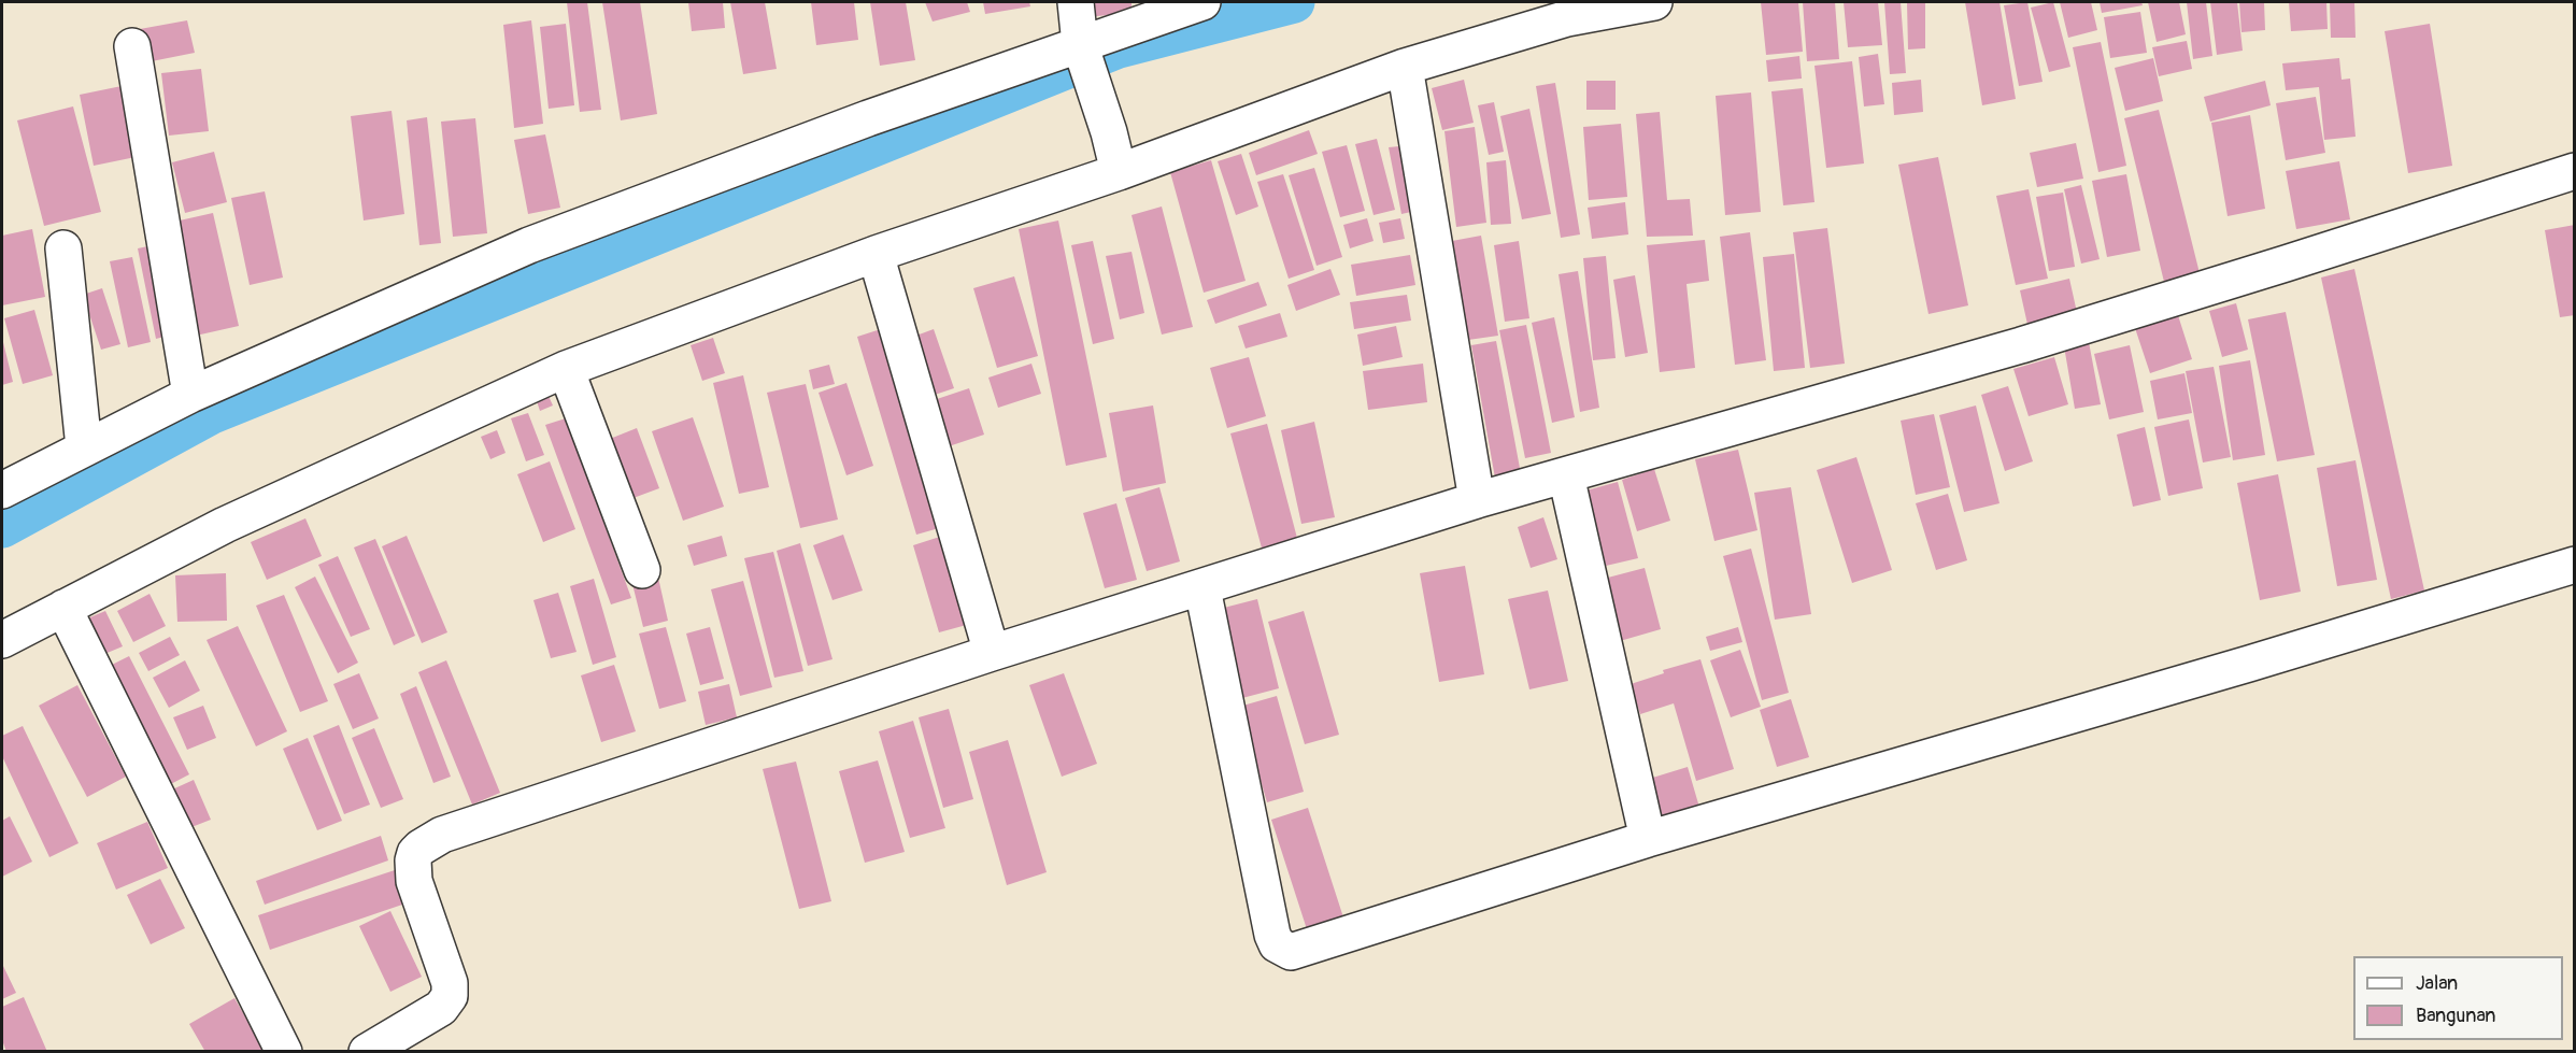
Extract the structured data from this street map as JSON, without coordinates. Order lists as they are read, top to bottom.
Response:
{
  "legend": ["Jalan", "Bangunan"]
}
